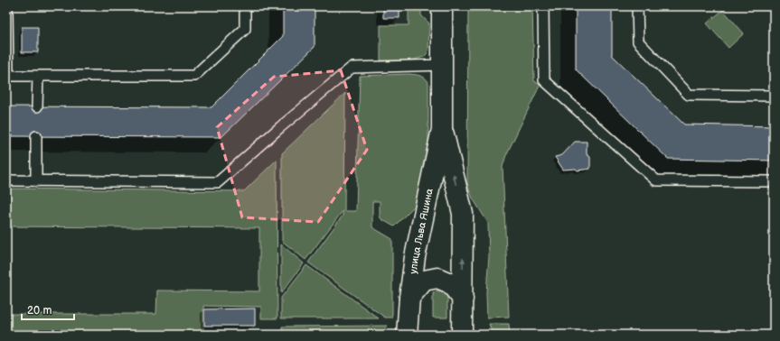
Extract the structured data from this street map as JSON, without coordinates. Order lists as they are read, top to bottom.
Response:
{
  "streets": {
    "main road": ["улица Льва Яшина"]
  },
  "scale_bar": "20 m"
}
